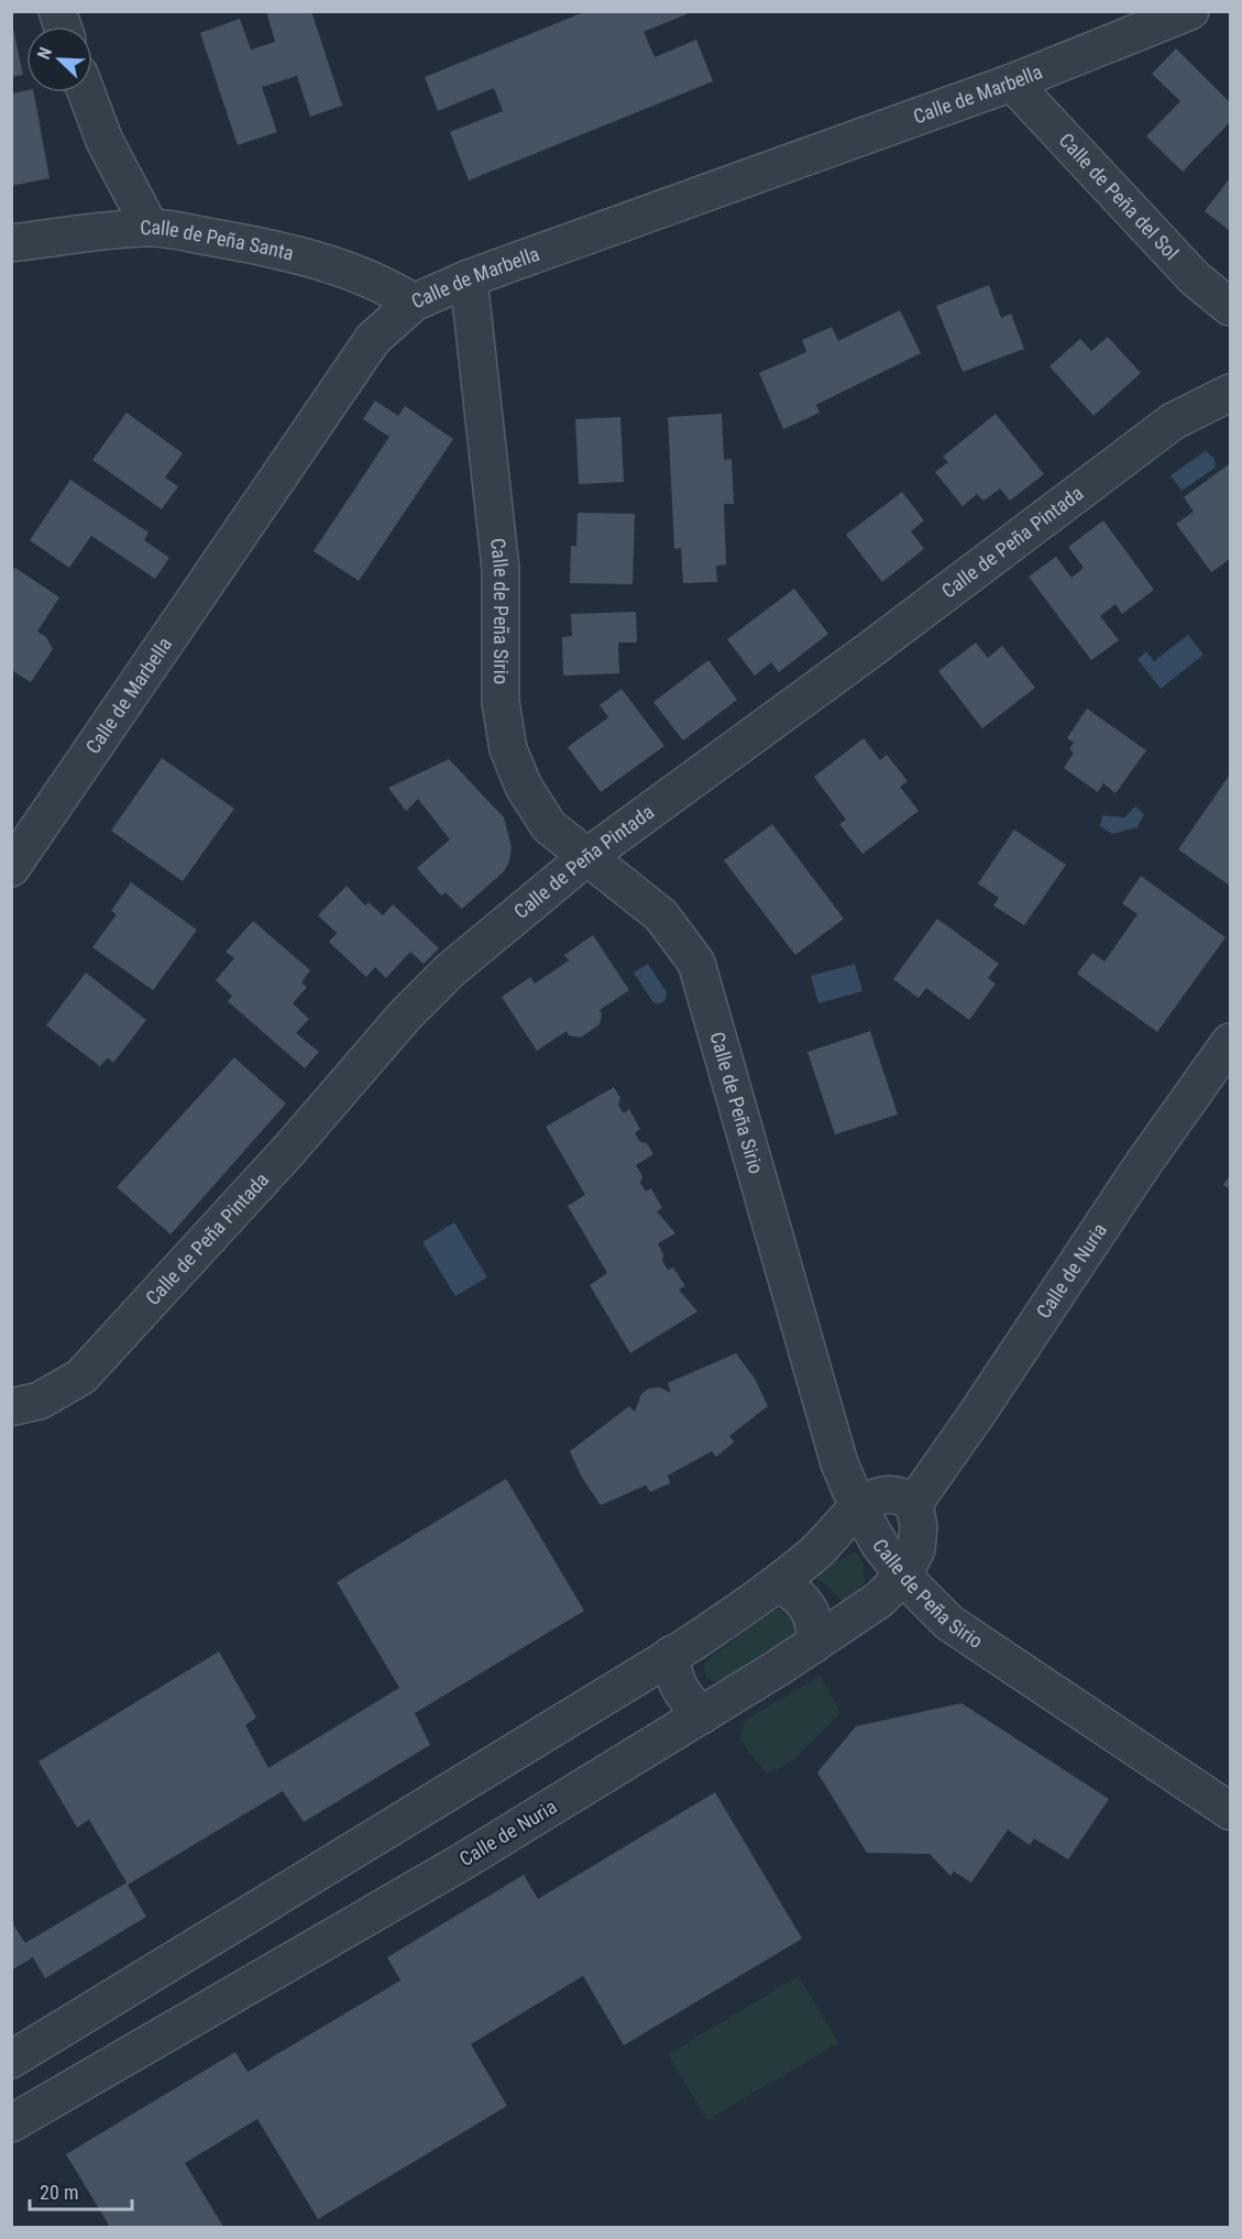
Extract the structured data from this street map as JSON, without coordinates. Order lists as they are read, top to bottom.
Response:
{
  "streets": {
    "street": [
      "Calle de Marbella",
      "Calle de Peña del Sol",
      "Calle de Peña Santa",
      "Calle de Peña Pintada",
      "Calle de Peña Sirio",
      "Calle de Nuria"
    ]
  },
  "crossings": [
    ["Calle de Marbella", "Calle de Peña del Sol"],
    ["Calle de Marbella", "Calle de Peña Santa"],
    ["Calle de Marbella", "Calle de Peña Sirio"],
    ["Calle de Peña Pintada", "Calle de Peña Sirio"],
    ["Calle de Peña Sirio", "Calle de Nuria"]
  ],
  "scale_bar": "20 m",
  "north": "top left"
}
